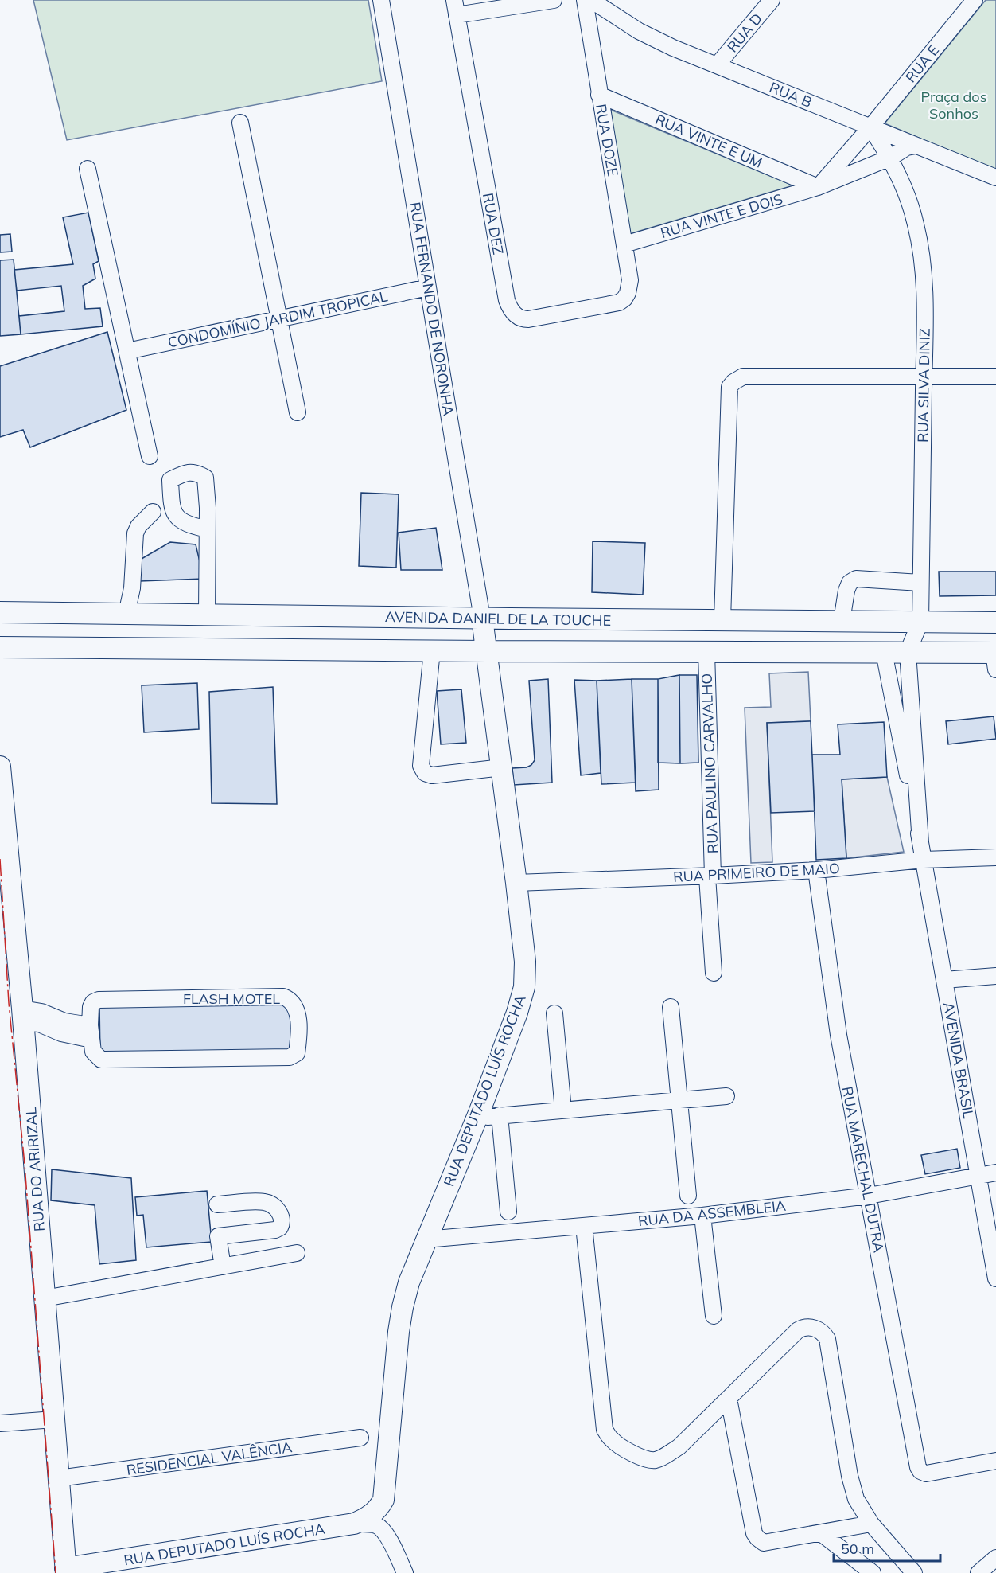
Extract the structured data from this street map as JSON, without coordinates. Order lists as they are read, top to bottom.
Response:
{
  "streets": {
    "main road": ["AVENIDA DANIEL DE LA TOUCHE", "RUA DEPUTADO LUÍS ROCHA", "RUA DO ARIRIZAL"],
    "street": [
      "RUA D",
      "RUA E",
      "RUA B",
      "RUA DOZE",
      "RUA VINTE E UM",
      "RUA VINTE E DOIS",
      "RUA DEZ",
      "RUA FERNANDO DE NORONHA",
      "CONDOMÍNIO JARDIM TROPICAL",
      "RUA SILVA DINIZ",
      "RUA PAULINO CARVALHO",
      "RUA PRIMEIRO DE MAIO",
      "FLASH MOTEL",
      "AVENIDA BRASIL",
      "RUA MARECHAL DUTRA",
      "RUA DA ASSEMBLEIA",
      "RESIDENCIAL VALÊNCIA"
    ]
  },
  "crossings": [
    ["RUA D", "RUA B"],
    ["RUA E", "RUA B"],
    ["RUA E", "RUA SILVA DINIZ"],
    ["RUA B", "RUA VINTE E DOIS"],
    ["RUA B", "RUA SILVA DINIZ"],
    ["RUA DOZE", "RUA VINTE E UM"],
    ["RUA DOZE", "RUA VINTE E DOIS"],
    ["RUA DOZE", "RUA DEZ"],
    ["RUA VINTE E UM", "RUA VINTE E DOIS"],
    ["RUA VINTE E DOIS", "RUA SILVA DINIZ"],
    ["RUA FERNANDO DE NORONHA", "CONDOMÍNIO JARDIM TROPICAL"],
    ["RUA FERNANDO DE NORONHA", "AVENIDA DANIEL DE LA TOUCHE"],
    ["RUA FERNANDO DE NORONHA", "RUA DEPUTADO LUÍS ROCHA"],
    ["RUA SILVA DINIZ", "AVENIDA DANIEL DE LA TOUCHE"],
    ["RUA SILVA DINIZ", "AVENIDA BRASIL"],
    ["AVENIDA DANIEL DE LA TOUCHE", "RUA DEPUTADO LUÍS ROCHA"],
    ["RUA PAULINO CARVALHO", "RUA PRIMEIRO DE MAIO"],
    ["RUA PRIMEIRO DE MAIO", "AVENIDA BRASIL"],
    ["RUA PRIMEIRO DE MAIO", "RUA DEPUTADO LUÍS ROCHA"],
    ["RUA PRIMEIRO DE MAIO", "RUA MARECHAL DUTRA"],
    ["AVENIDA BRASIL", "RUA DA ASSEMBLEIA"],
    ["RUA DEPUTADO LUÍS ROCHA", "RUA DO ARIRIZAL"],
    ["RUA DEPUTADO LUÍS ROCHA", "RUA DA ASSEMBLEIA"],
    ["RUA DO ARIRIZAL", "RESIDENCIAL VALÊNCIA"],
    ["RUA MARECHAL DUTRA", "RUA DA ASSEMBLEIA"]
  ],
  "parks": ["Praça dos Sonhos"],
  "scale_bar": "50 m"
}
